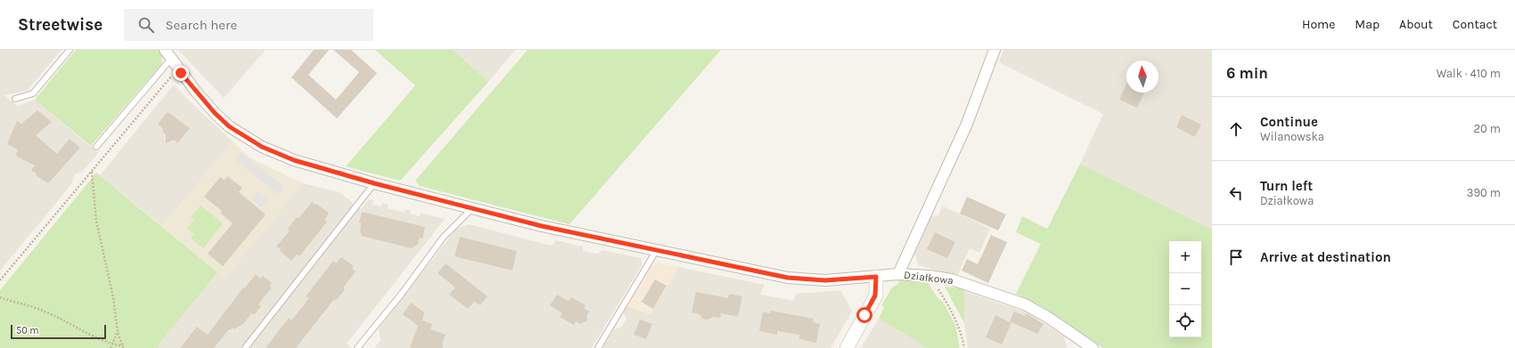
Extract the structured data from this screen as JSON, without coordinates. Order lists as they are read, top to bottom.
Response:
{
  "streets": {
    "street": ["Działkowa"]
  },
  "scale_bar": "50 m",
  "north": "top",
  "page": {
    "header": "Streetwise",
    "search": "Search here",
    "nav": [
      "Home",
      "Map",
      "About",
      "Contact"
    ],
    "heading": ["6 min", "Walk · 410 m"],
    "list": [
      ["Continue", "Wilanowska", "20 m"],
      ["Turn left", "Działkowa", "390 m"],
      "Arrive at destination"
    ],
    "map_buttons": ["+", "−"],
    "scale": "50 m"
  }
}
